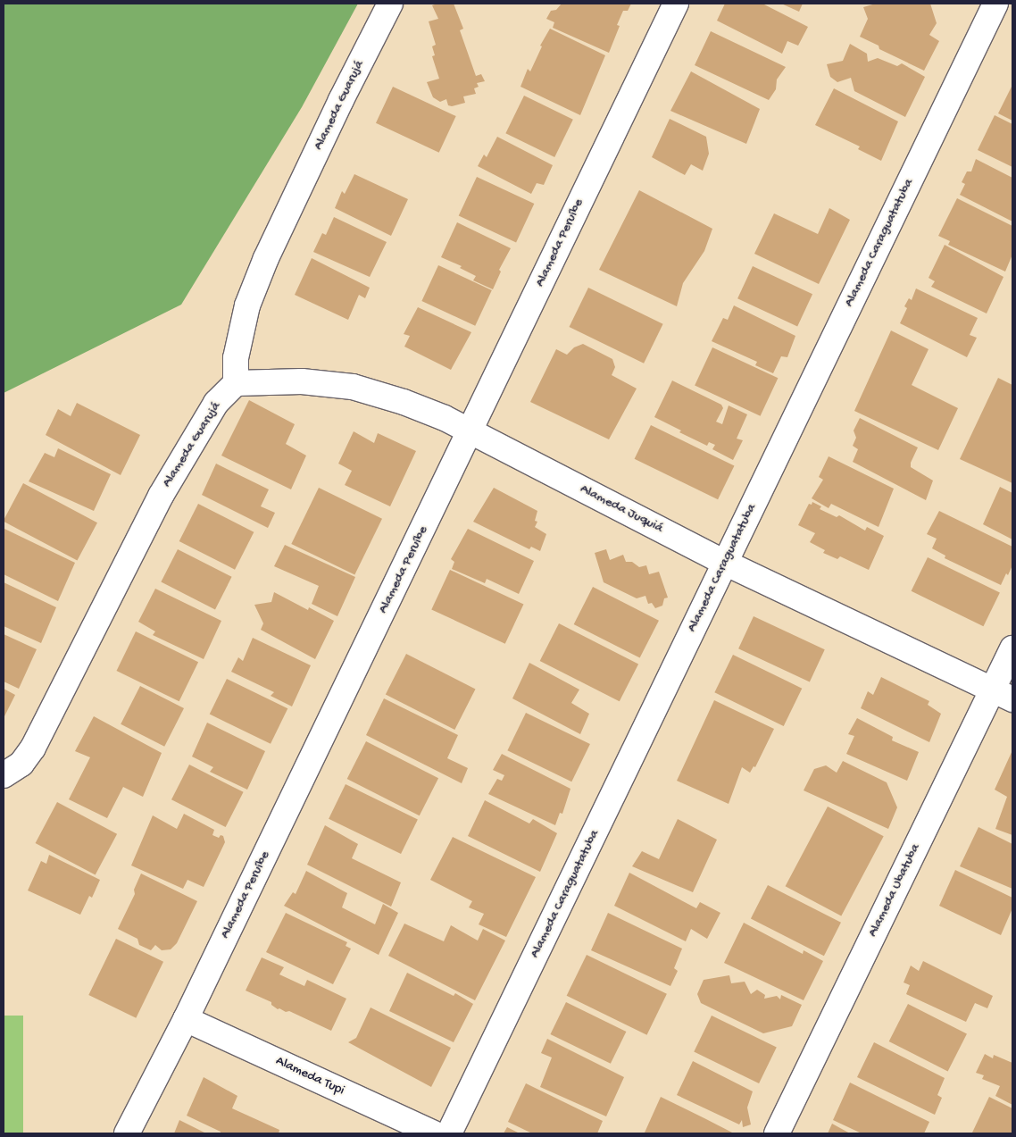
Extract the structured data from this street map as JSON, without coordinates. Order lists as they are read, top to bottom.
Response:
{
  "streets": {
    "street": [
      "Alameda Guarujá",
      "Alameda Peruíbe",
      "Alameda Caraguatatuba",
      "Alameda Juquiá",
      "Alameda Ubatuba",
      "Alameda Tupi"
    ]
  },
  "crossings": [
    ["Alameda Guarujá", "Alameda Juquiá"],
    ["Alameda Peruíbe", "Alameda Juquiá"],
    ["Alameda Peruíbe", "Alameda Tupi"],
    ["Alameda Caraguatatuba", "Alameda Juquiá"],
    ["Alameda Juquiá", "Alameda Ubatuba"]
  ]
}
